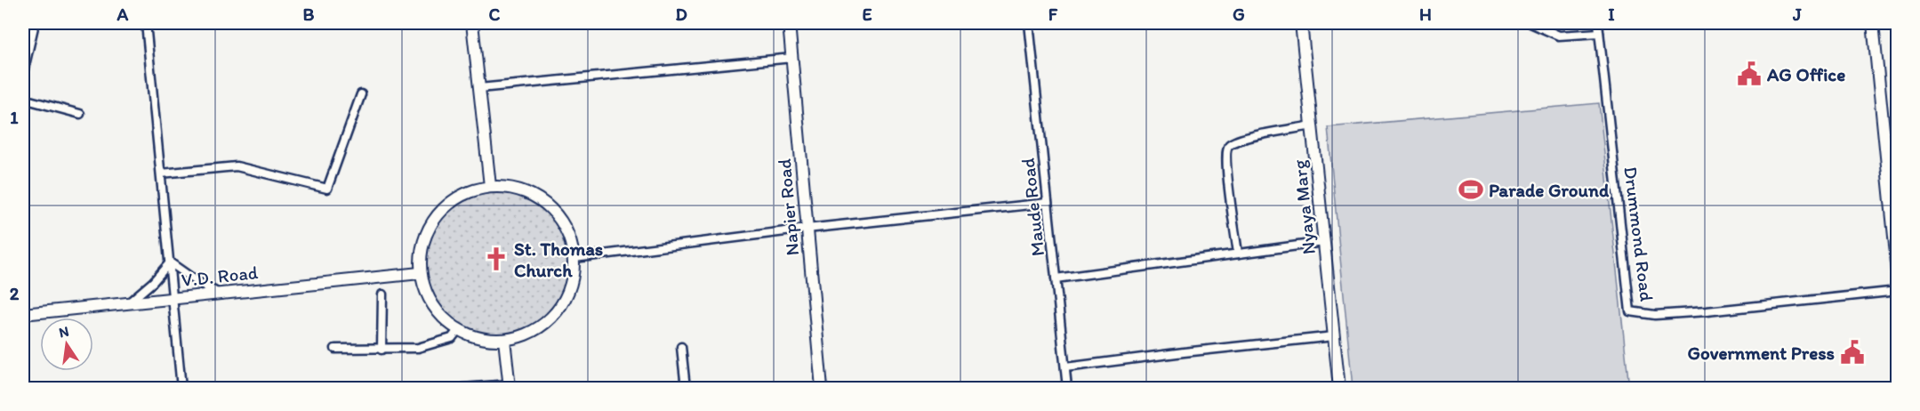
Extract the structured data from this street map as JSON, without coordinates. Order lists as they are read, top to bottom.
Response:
{
  "streets": {
    "street": [
      "Napier Road",
      "Maude Road",
      "Nyaya Marg",
      "Drummond Road",
      "V.D. Road"
    ]
  },
  "places": {
    "public building": ["AG Office", "Government Press"],
    "sports": ["Parade Ground"],
    "church": ["St. Thomas Church"]
  },
  "north": "top",
  "grid": {
    "columns": [
      "A",
      "B",
      "C",
      "D",
      "E",
      "F",
      "G",
      "H",
      "I",
      "J"
    ],
    "rows": ["1", "2"]
  }
}
